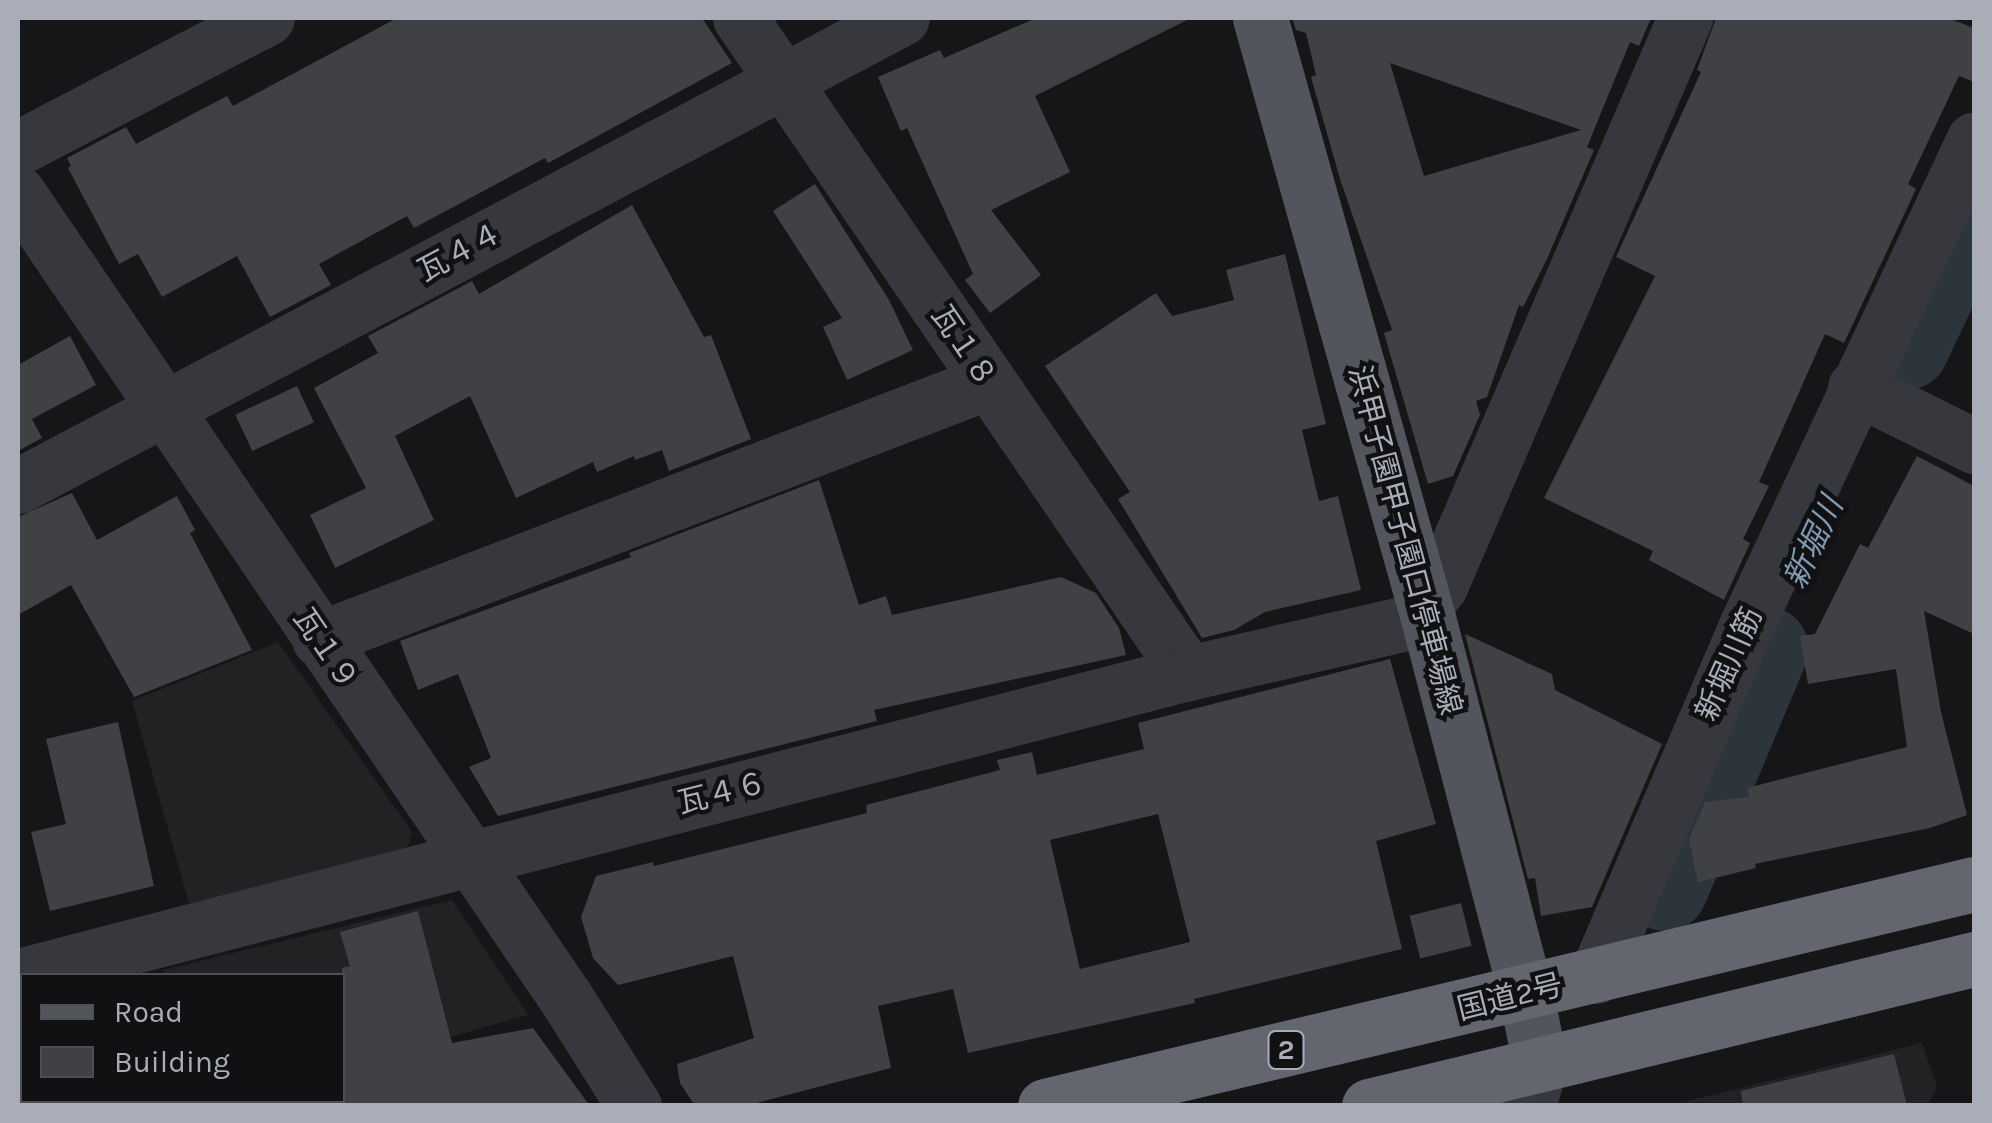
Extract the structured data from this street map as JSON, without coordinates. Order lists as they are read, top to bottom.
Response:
{
  "streets": {
    "highway": ["国道2号", "2"],
    "main road": ["浜甲子園甲子園口停車場線"],
    "street": [
      "瓦４４",
      "瓦１８",
      "瓦１９",
      "新堀川筋",
      "瓦４６"
    ]
  },
  "crossings": [
    ["瓦４４", "瓦１８"],
    ["瓦４４", "瓦１９"],
    ["瓦１８", "瓦４６"],
    ["浜甲子園甲子園口停車場線", "瓦４６"],
    ["浜甲子園甲子園口停車場線", "国道2号"],
    ["瓦１９", "瓦４６"],
    ["新堀川筋", "国道2号"]
  ],
  "water": ["新堀川"],
  "legend": ["Road", "Building"]
}
